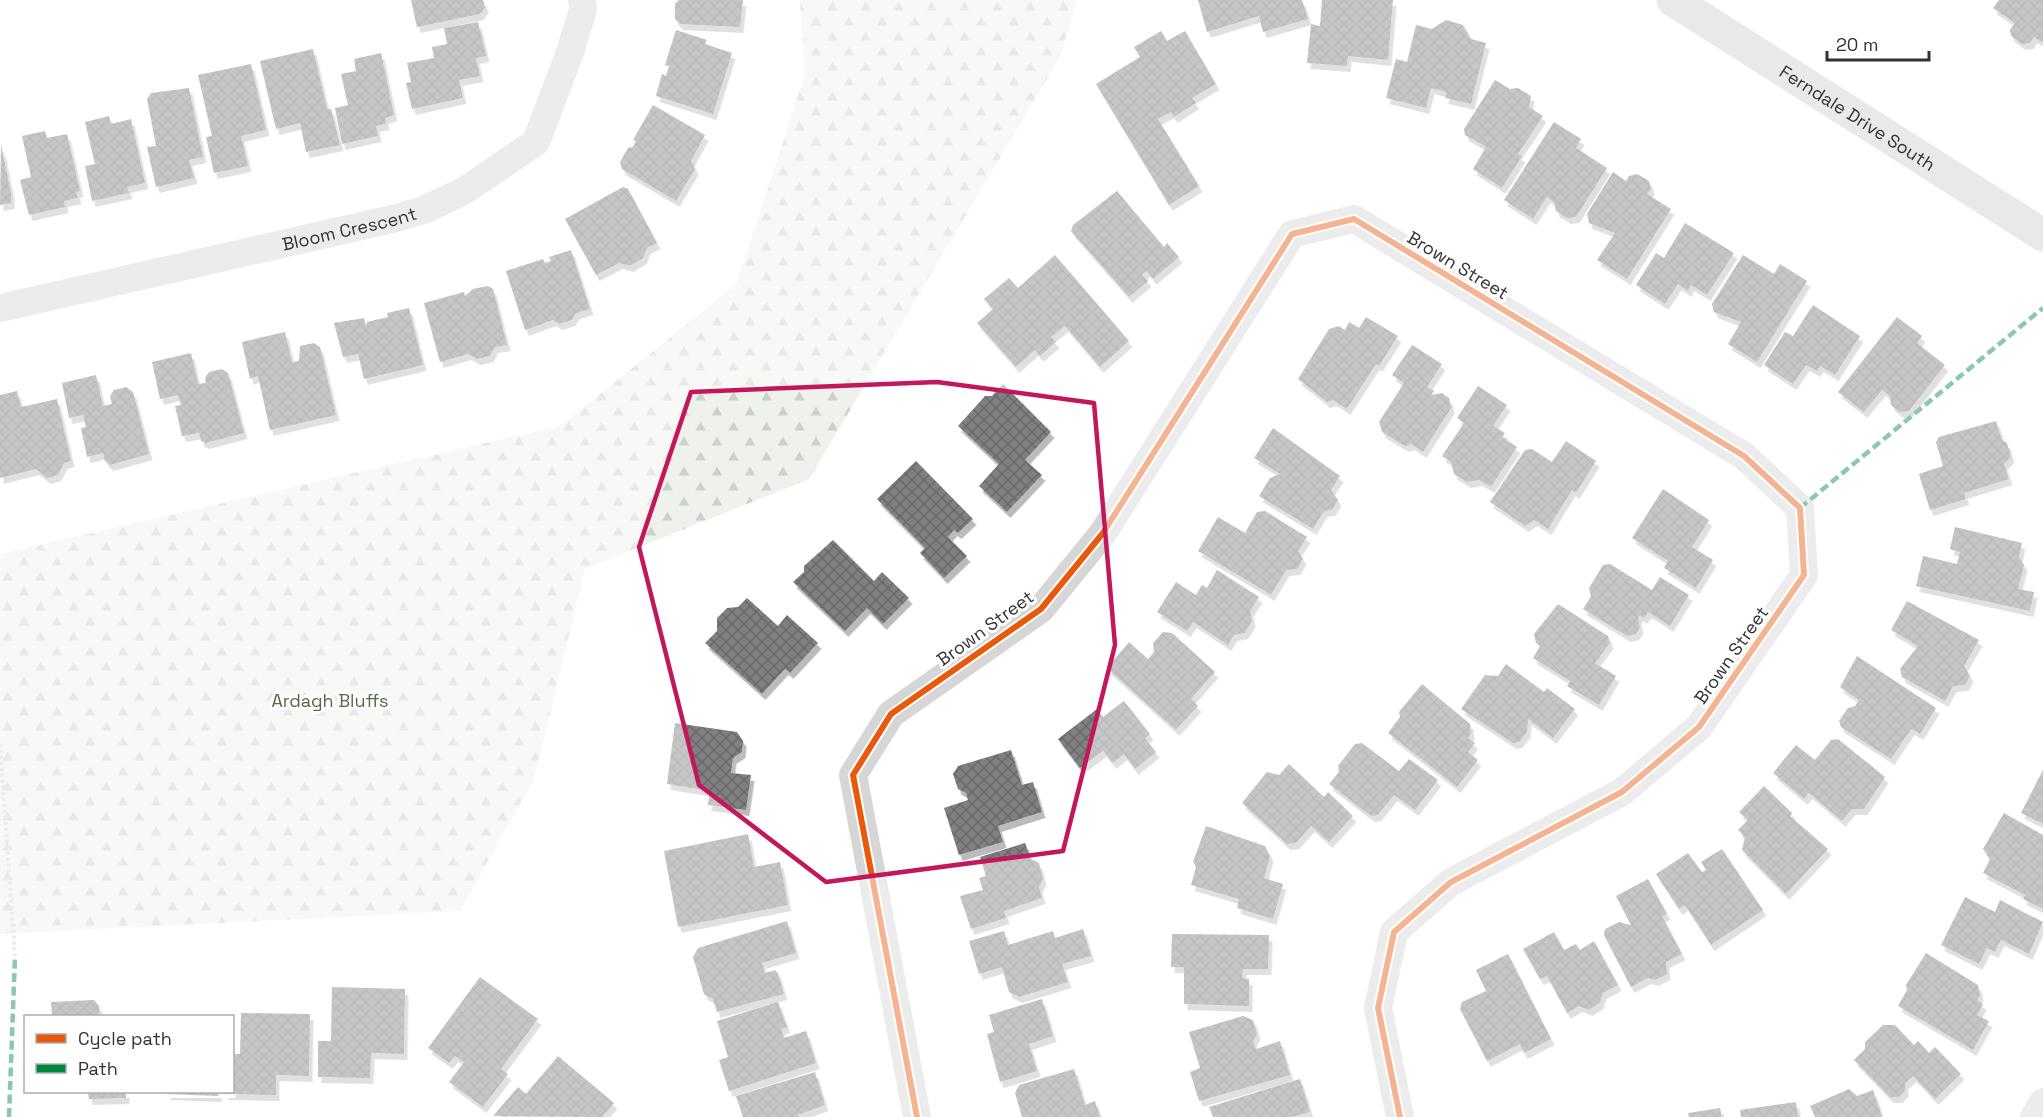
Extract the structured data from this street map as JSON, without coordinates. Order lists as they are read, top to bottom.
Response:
{
  "streets": {
    "main road": ["Ferndale Drive South"],
    "street": ["Bloom Crescent", "Brown Street"]
  },
  "parks": ["Ardagh Bluffs"],
  "legend": ["Cycle path", "Path"],
  "scale_bar": "20 m"
}
